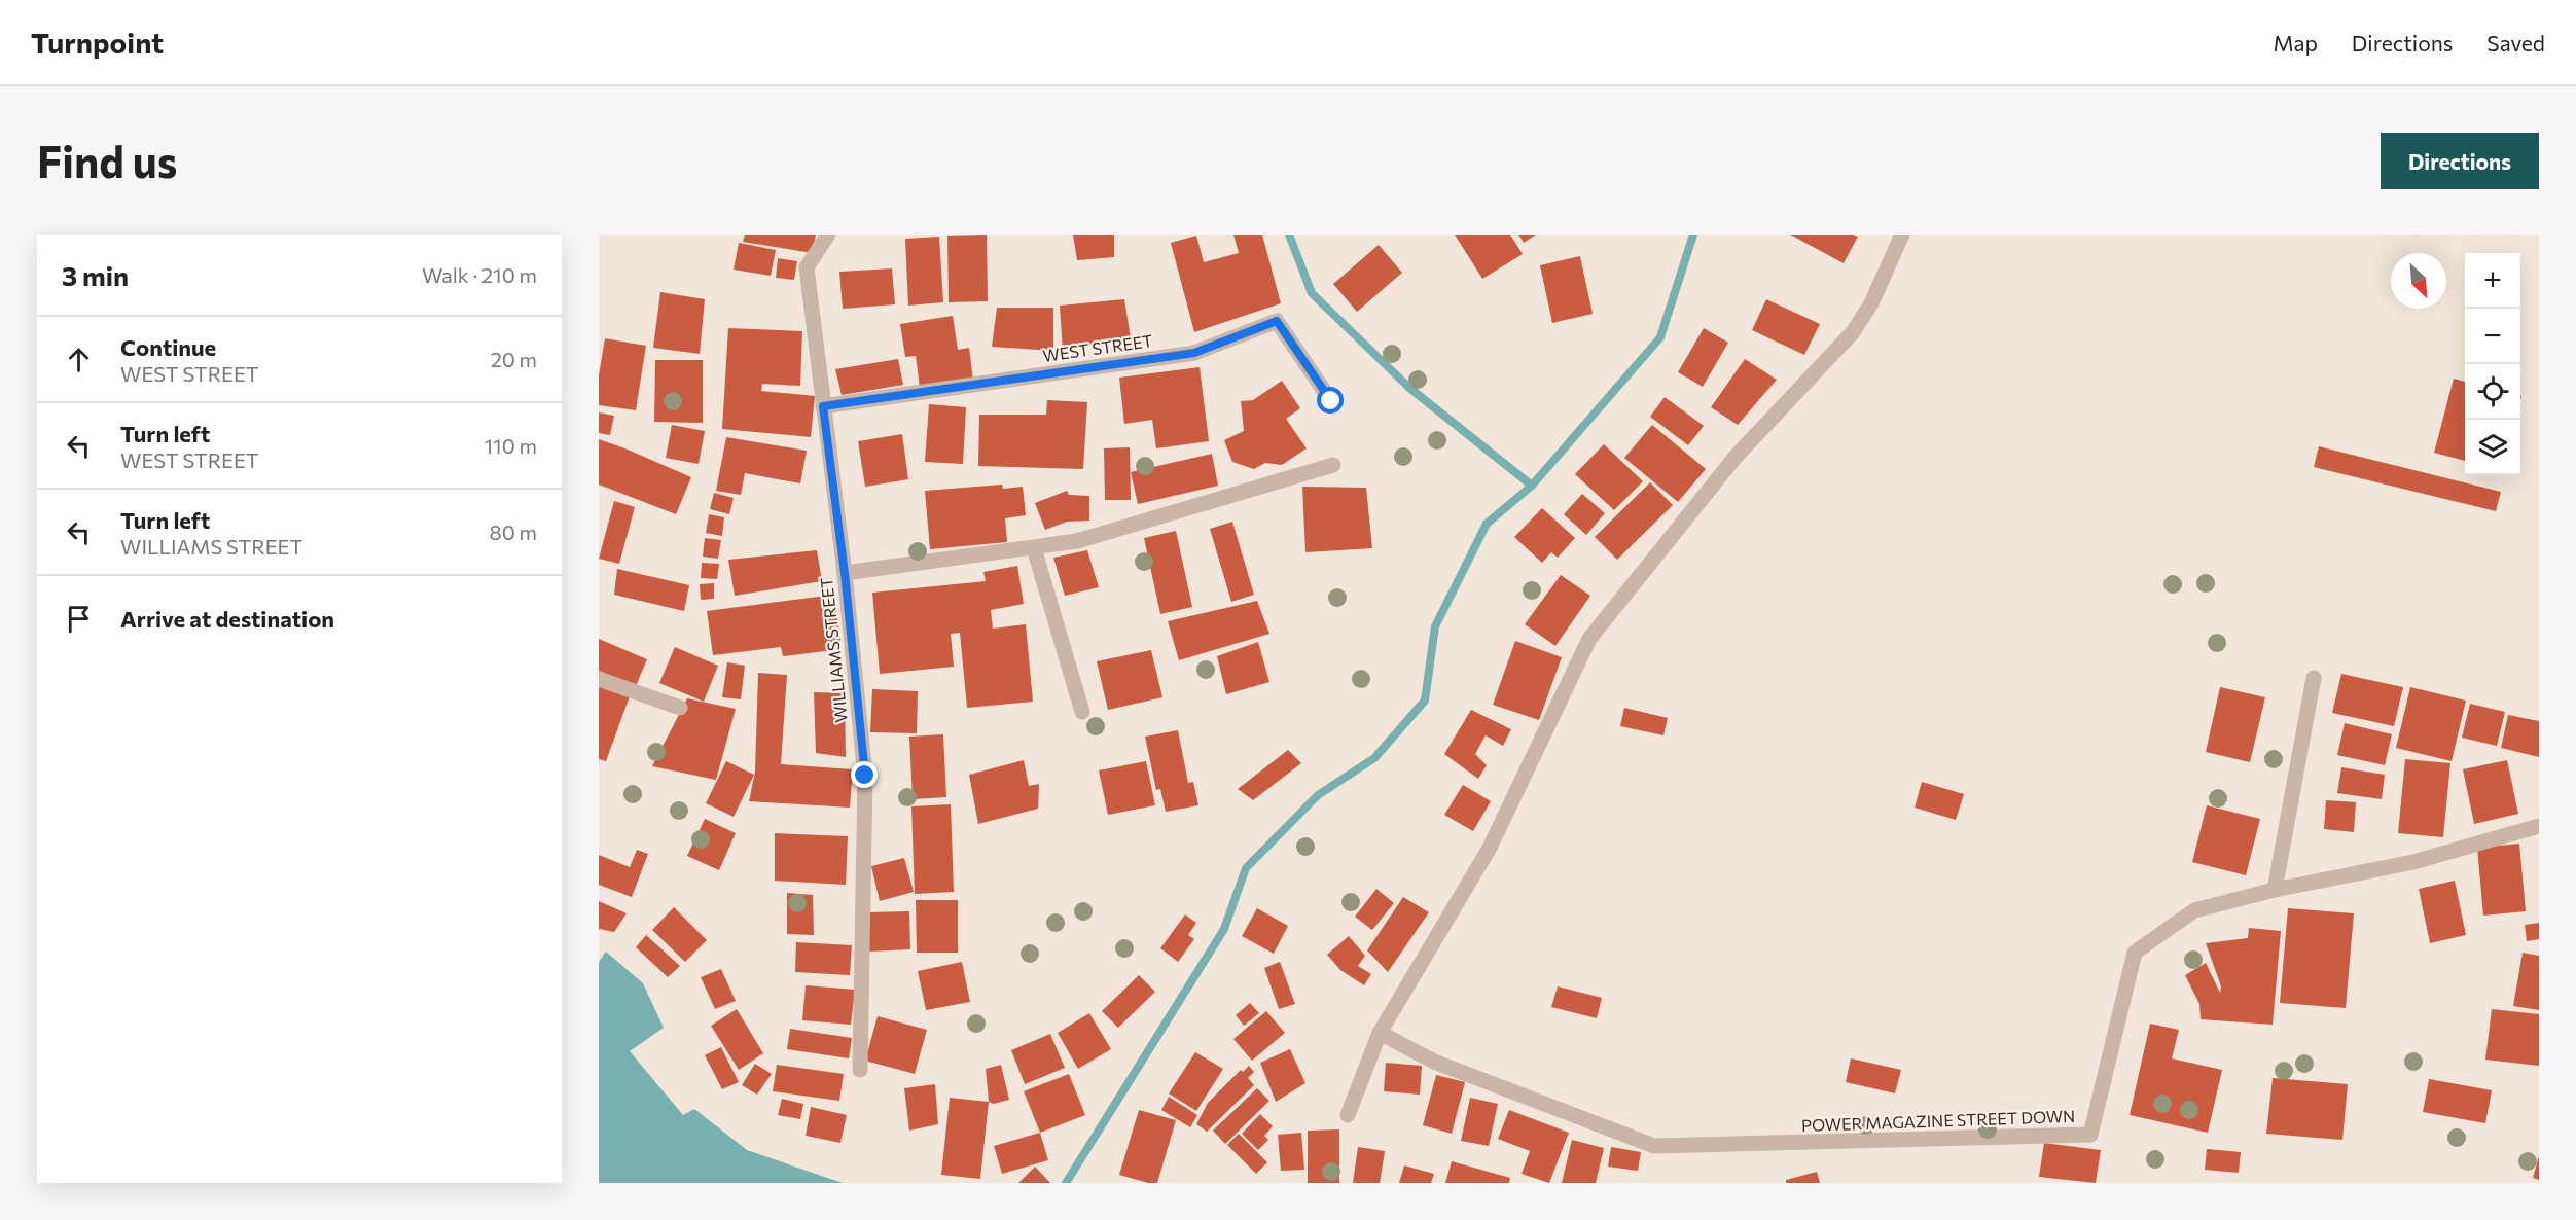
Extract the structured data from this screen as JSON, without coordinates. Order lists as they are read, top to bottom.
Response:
{
  "streets": {
    "street": ["WEST STREET", "WILLIAMS STREET", "POWER MAGAZINE STREET DOWN"]
  },
  "crossings": [
    ["WEST STREET", "WILLIAMS STREET"]
  ],
  "north": "bottom right",
  "page": {
    "header": "Turnpoint",
    "nav": ["Map", "Directions", "Saved"],
    "buttons": "Directions",
    "title": "Find us",
    "heading": ["3 min", "Walk · 210 m"],
    "map_buttons": ["+", "−"],
    "list": [
      ["Continue", "WEST STREET", "20 m"],
      ["Turn left", "WEST STREET", "110 m"],
      ["Turn left", "WILLIAMS STREET", "80 m"],
      "Arrive at destination"
    ]
  }
}
